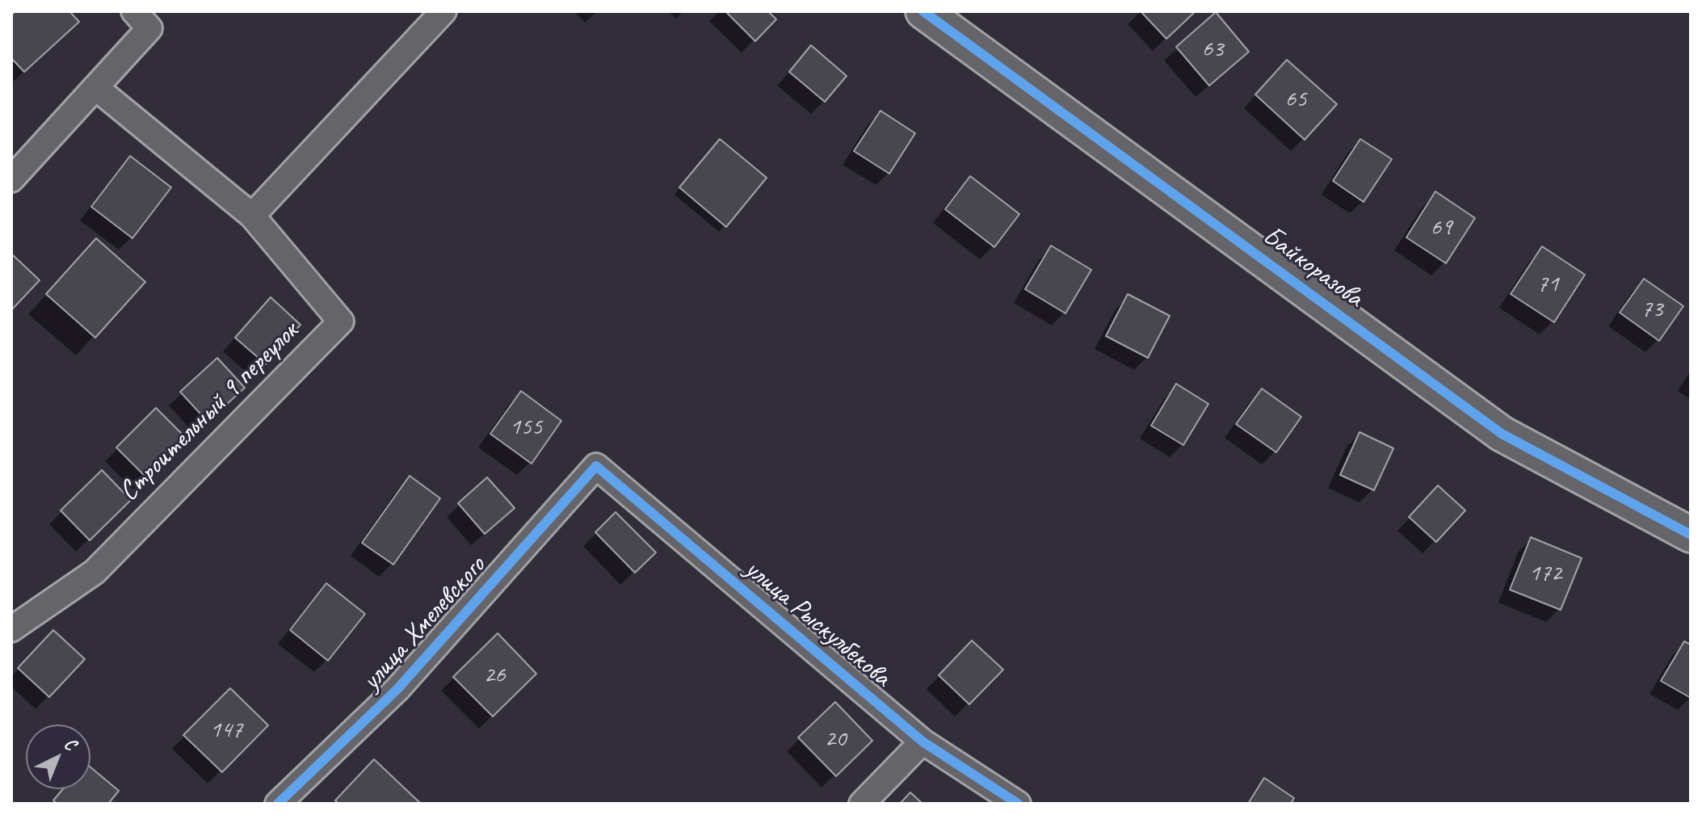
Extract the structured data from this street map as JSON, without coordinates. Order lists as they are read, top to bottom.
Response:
{
  "streets": {
    "street": [
      "Байкоразова",
      "Строительный 9 переулок",
      "улица Хмелевского",
      "улица Рыскулбекова"
    ]
  },
  "crossings": [
    ["улица Хмелевского", "улица Рыскулбекова"]
  ],
  "house_numbers": [
    "63",
    "65",
    "69",
    "71",
    "73",
    "155",
    "172",
    "26",
    "147",
    "20"
  ],
  "north": "top right"
}
